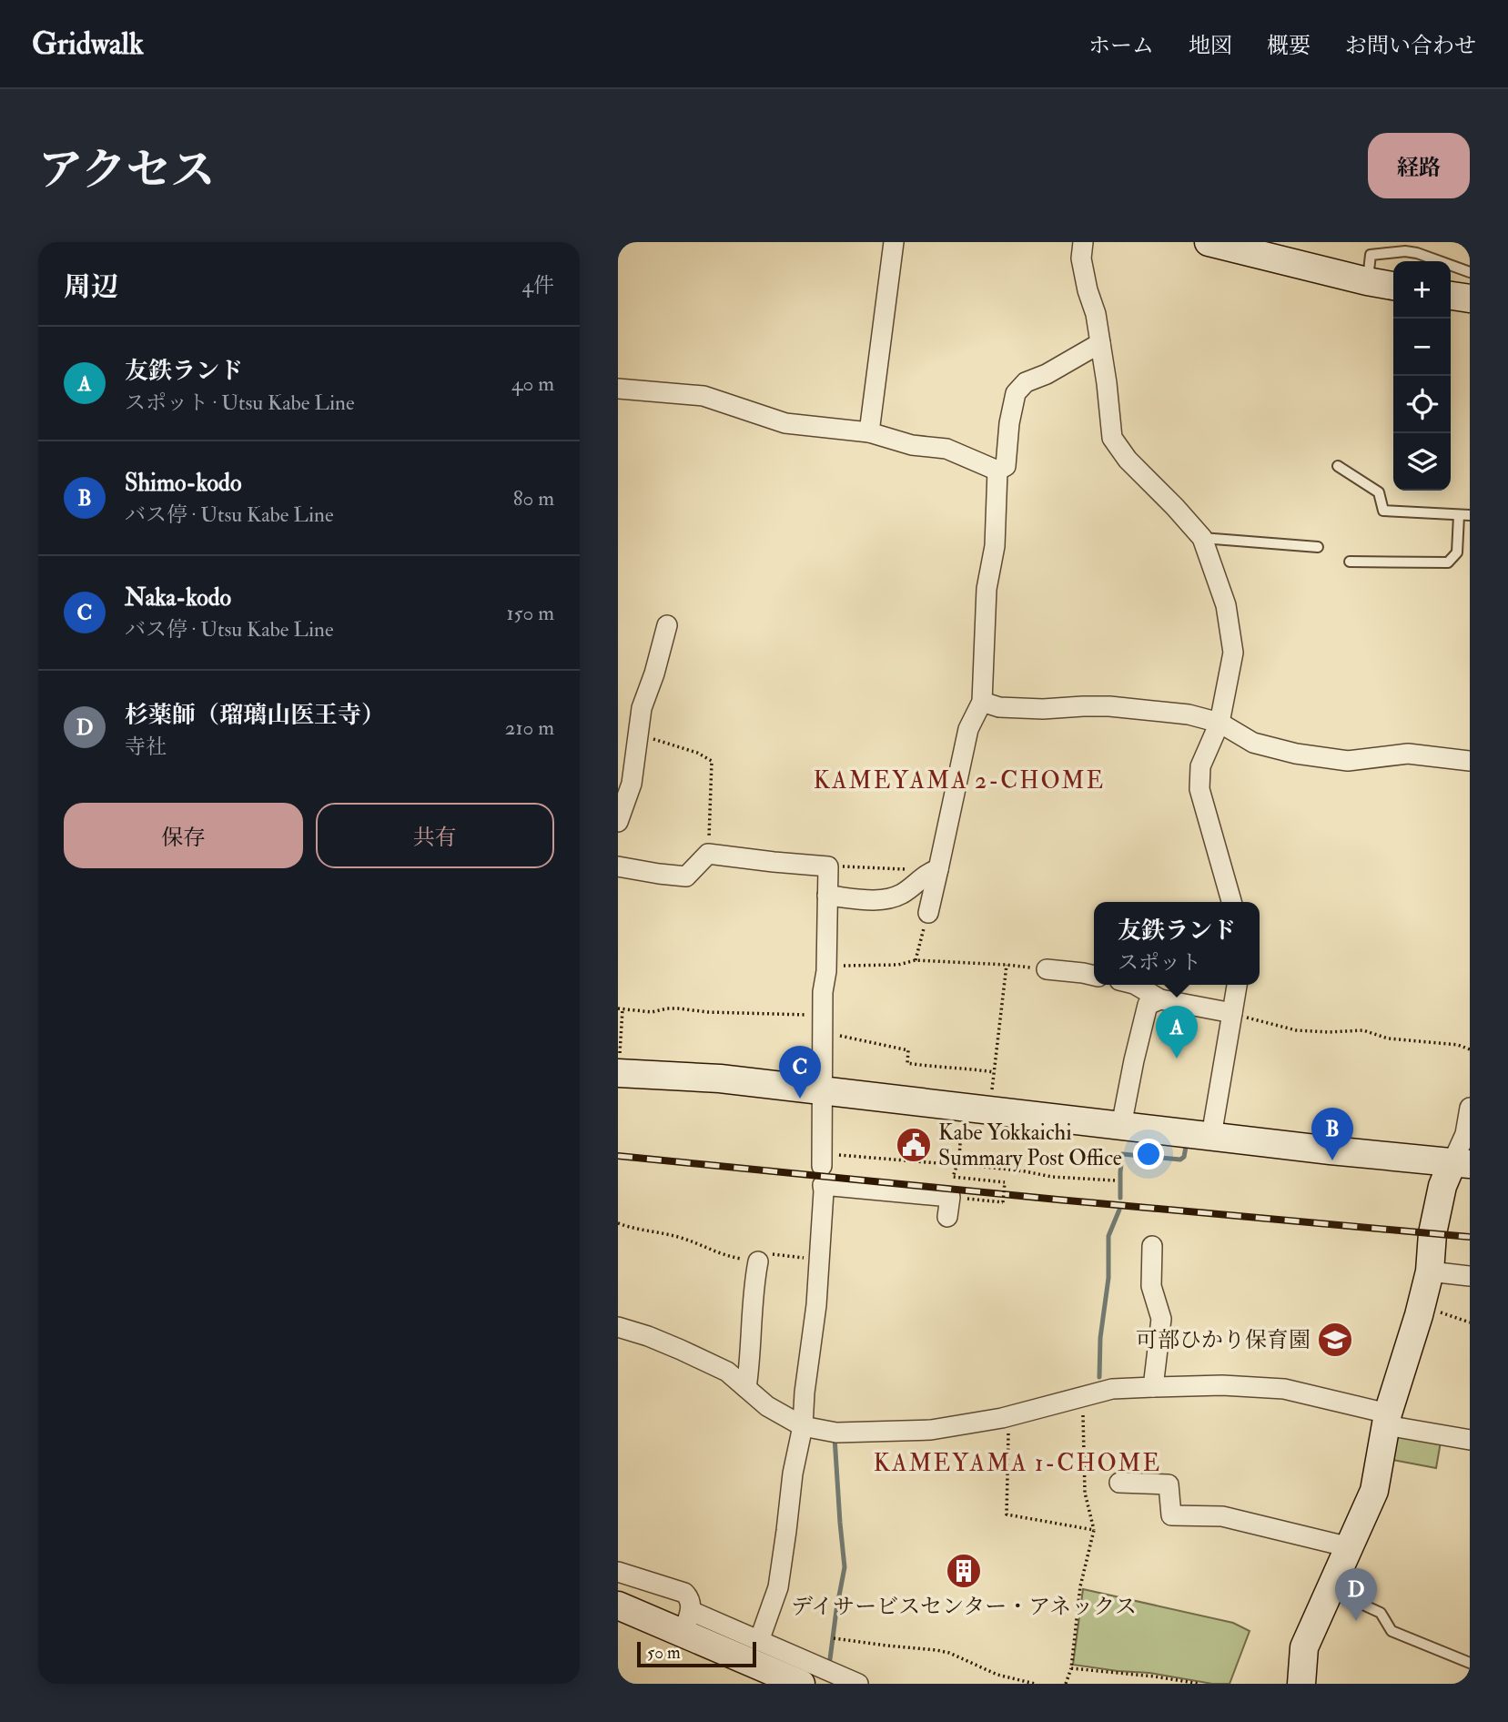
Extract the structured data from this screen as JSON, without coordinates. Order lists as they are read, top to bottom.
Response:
{
  "districts": ["KAMEYAMA 2-CHOME", "KAMEYAMA 1-CHOME"],
  "places": {
    "public building": ["Kabe Yokkaichi Summary Post Office"],
    "school or university": ["可部ひかり保育園"],
    "building": ["デイサービスセンター・アネックス"]
  },
  "scale_bar": "50 m",
  "page": {
    "header": "Gridwalk",
    "nav": [
      "ホーム",
      "地図",
      "概要",
      "お問い合わせ"
    ],
    "buttons": [
      "経路",
      ["保存", "共有"]
    ],
    "title": "アクセス",
    "heading": ["周辺", "4件"],
    "map_buttons": ["+", "−"],
    "list": [
      {
        "mark": "A",
        "name": "友鉄ランド",
        "note": "スポット · Utsu Kabe Line",
        "value": "40 m"
      },
      {
        "mark": "B",
        "name": "Shimo-kodo",
        "note": "バス停 · Utsu Kabe Line",
        "value": "80 m"
      },
      {
        "mark": "C",
        "name": "Naka-kodo",
        "note": "バス停 · Utsu Kabe Line",
        "value": "150 m"
      },
      {
        "mark": "D",
        "name": "杉薬師（瑠璃山医王寺）",
        "note": "寺社",
        "value": "210 m"
      }
    ],
    "popup": ["友鉄ランド", "スポット"],
    "pins": [
      "A",
      "C",
      "B",
      "D"
    ],
    "scale": "50 m"
  }
}
